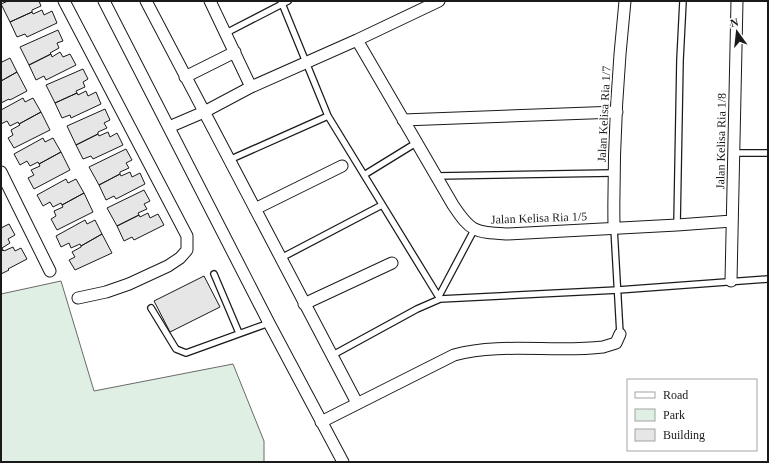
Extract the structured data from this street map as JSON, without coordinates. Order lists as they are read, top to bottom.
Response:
{
  "streets": {
    "street": ["Jalan Kelisa Ria 1/7", "Jalan Kelisa Ria 1/8", "Jalan Kelisa Ria 1/5"]
  },
  "crossings": [
    ["Jalan Kelisa Ria 1/7", "Jalan Kelisa Ria 1/5"],
    ["Jalan Kelisa Ria 1/8", "Jalan Kelisa Ria 1/5"]
  ],
  "legend": ["Road", "Park", "Building"],
  "north": "top"
}
